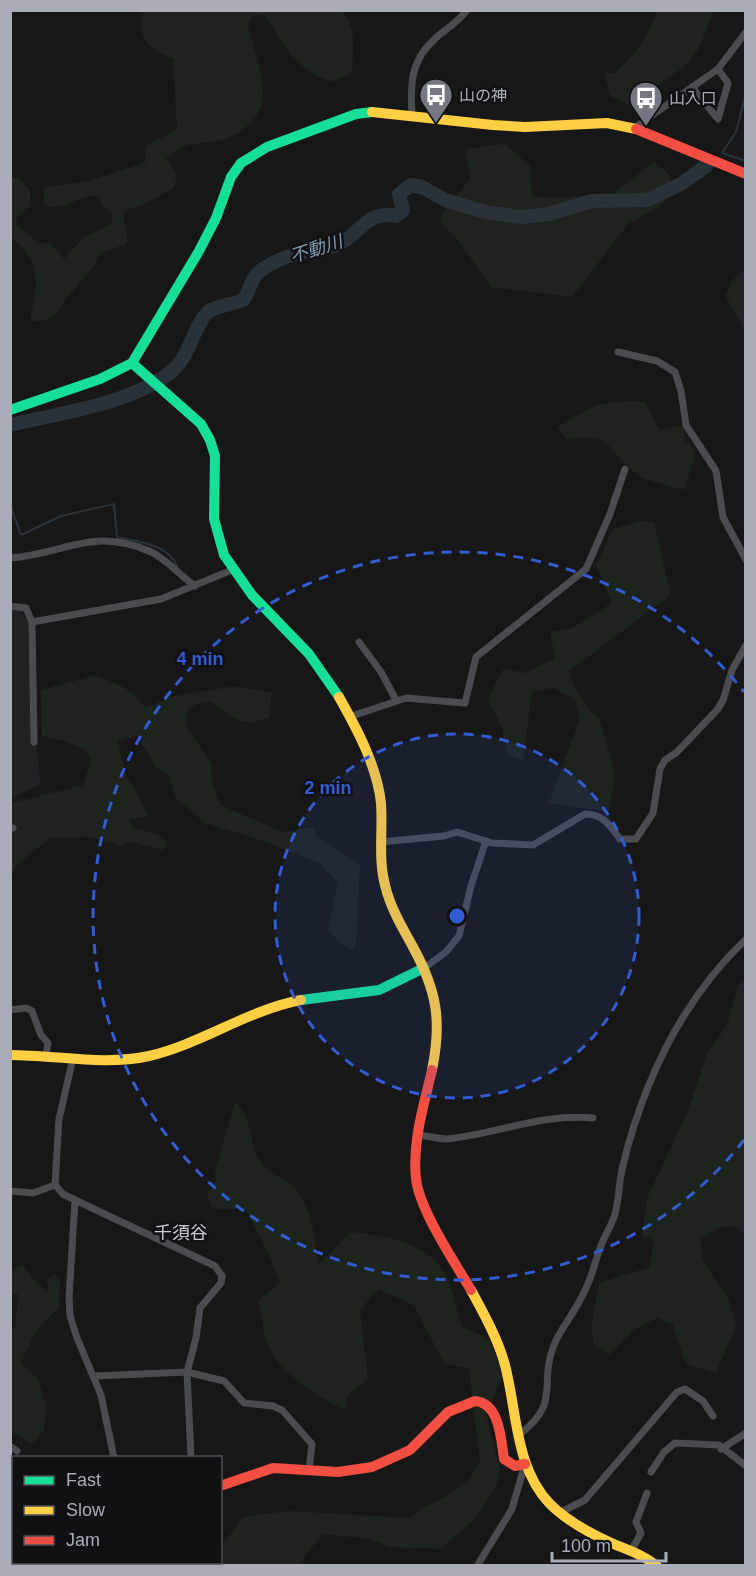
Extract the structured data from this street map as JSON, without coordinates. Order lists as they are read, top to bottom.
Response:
{
  "districts": ["千須谷"],
  "water": ["不動川"],
  "places": {
    "bus stop": ["山の神", "山入口"]
  },
  "legend": ["Fast", "Slow", "Jam"],
  "scale_bar": "100 m",
  "rings": ["4 min", "2 min"]
}
